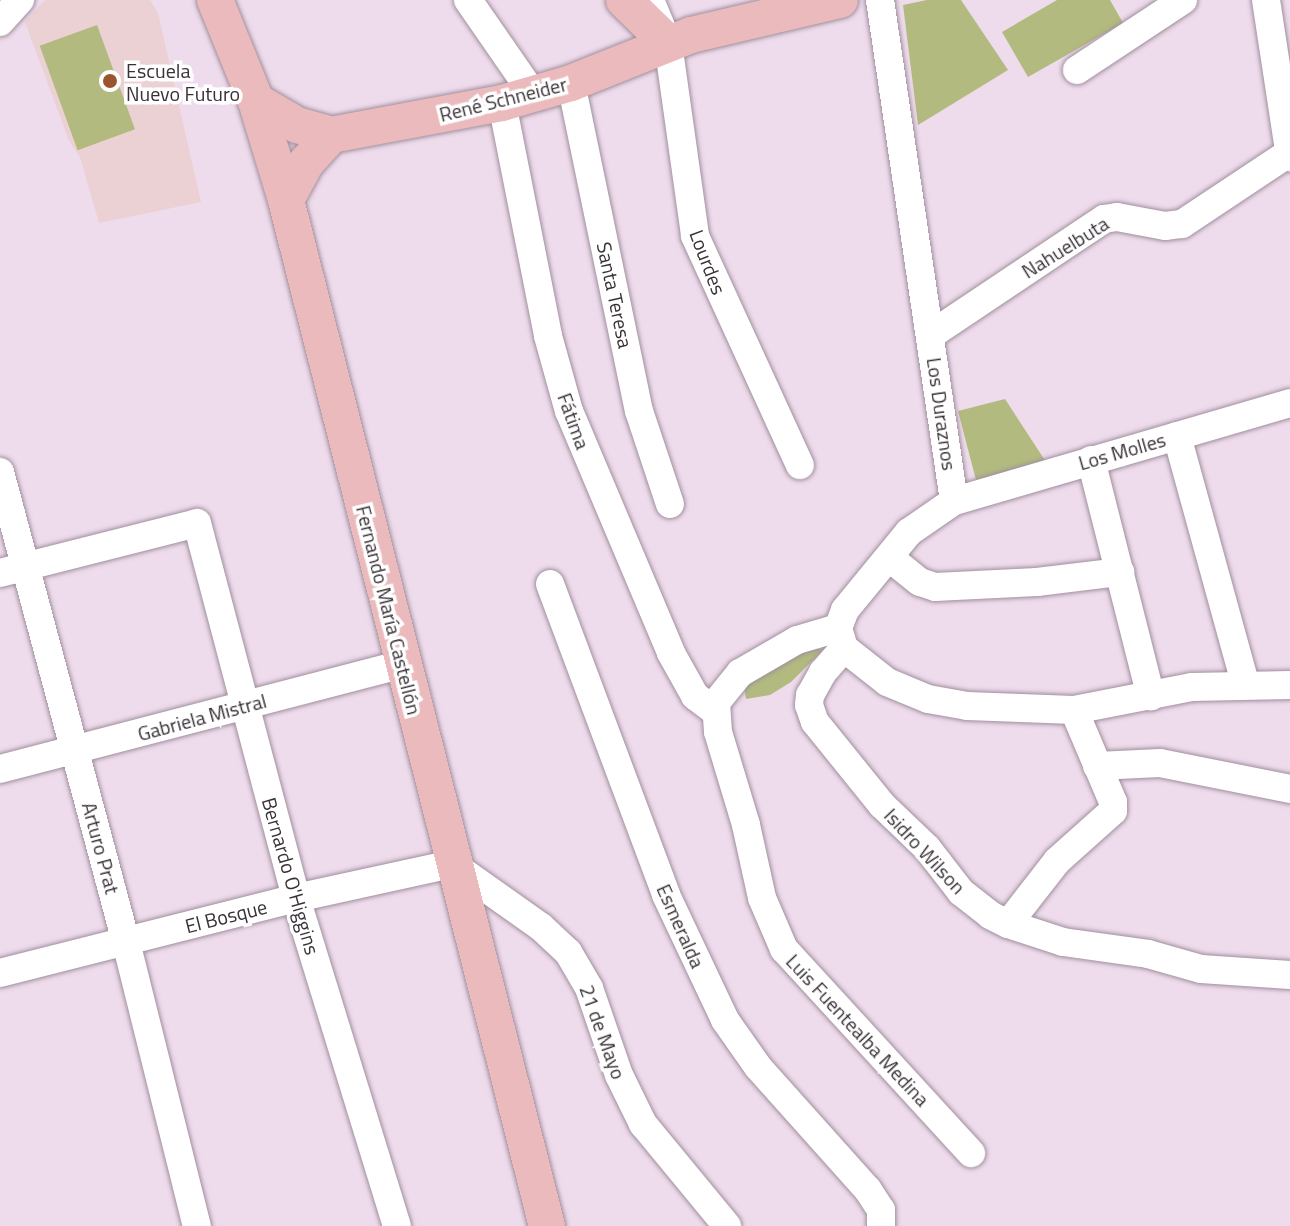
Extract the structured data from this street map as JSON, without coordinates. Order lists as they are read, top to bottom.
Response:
{
  "streets": {
    "main road": ["René Schneider", "Fernando María Castellón"],
    "street": [
      "Nahuelbuta",
      "Lourdes",
      "Santa Teresa",
      "Los Duraznos",
      "Fátima",
      "Los Molles",
      "Gabriela Mistral",
      "Arturo Prat",
      "Isidro Wilson",
      "Bernardo O'Higgins",
      "El Bosque",
      "Esmeralda",
      "Luis Fuentealba Medina",
      "21 de Mayo"
    ]
  },
  "crossings": [
    ["René Schneider", "Lourdes"],
    ["René Schneider", "Santa Teresa"],
    ["René Schneider", "Fátima"],
    ["René Schneider", "Fernando María Castellón"],
    ["Nahuelbuta", "Los Duraznos"],
    ["Los Duraznos", "Los Molles"],
    ["Fátima", "Luis Fuentealba Medina"],
    ["Fernando María Castellón", "Gabriela Mistral"],
    ["Fernando María Castellón", "El Bosque"],
    ["Fernando María Castellón", "21 de Mayo"],
    ["Gabriela Mistral", "Arturo Prat"],
    ["Gabriela Mistral", "Bernardo O'Higgins"],
    ["Arturo Prat", "Bernardo O'Higgins"],
    ["Arturo Prat", "El Bosque"],
    ["Bernardo O'Higgins", "El Bosque"],
    ["El Bosque", "21 de Mayo"]
  ],
  "places": ["Escuela Nuevo Futuro"]
}
